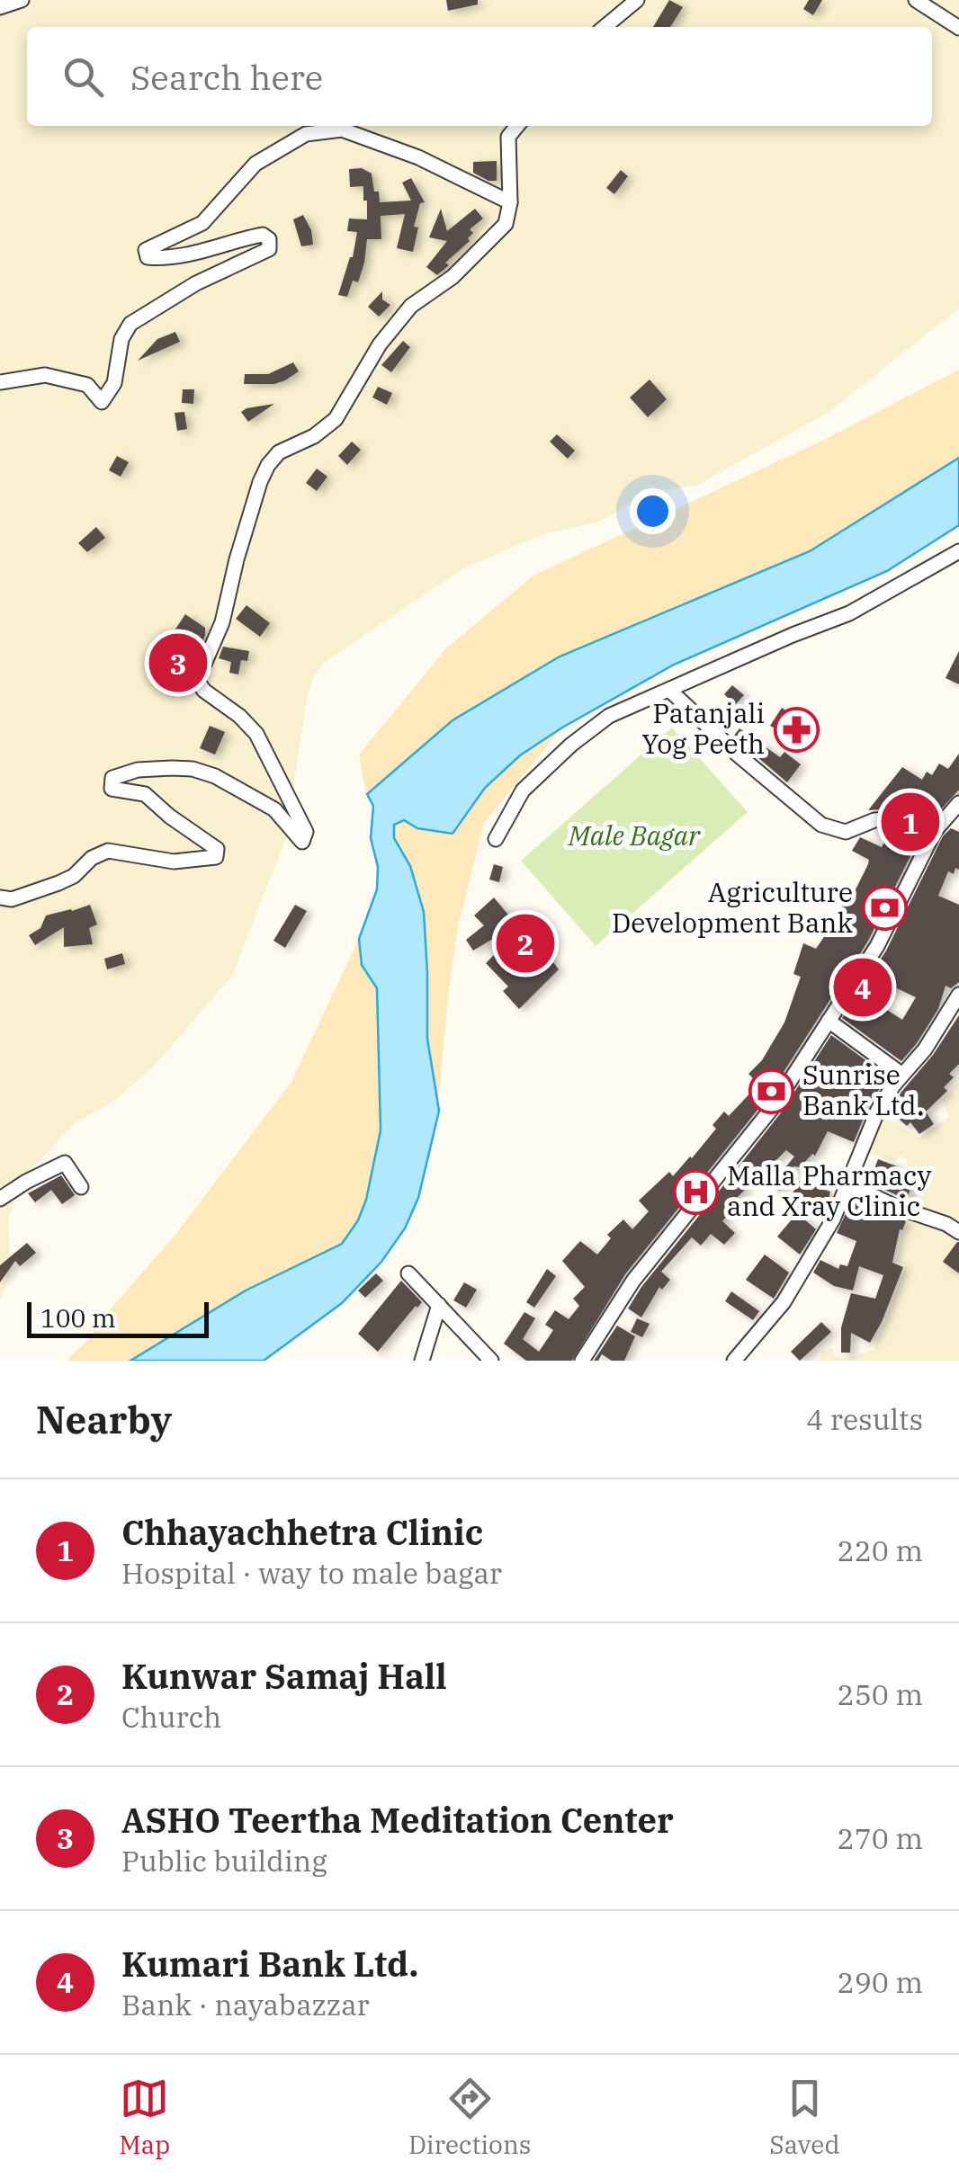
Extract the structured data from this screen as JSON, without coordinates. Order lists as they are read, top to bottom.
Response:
{
  "parks": ["Male Bagar"],
  "places": {
    "pharmacy": ["Patanjali Yog Peeth"],
    "bank": ["Agriculture Development Bank", "Sunrise Bank Ltd."],
    "hospital": ["Malla Pharmacy and Xray Clinic"]
  },
  "scale_bar": "100 m",
  "page": {
    "search": "Search here",
    "pins": [
      "3",
      "1",
      "2",
      "4"
    ],
    "scale": "100 m",
    "heading": ["Nearby", "4 results"],
    "list": [
      {
        "mark": "1",
        "name": "Chhayachhetra Clinic",
        "note": "Hospital · way to male bagar",
        "value": "220 m"
      },
      {
        "mark": "2",
        "name": "Kunwar Samaj Hall",
        "note": "Church",
        "value": "250 m"
      },
      {
        "mark": "3",
        "name": "ASHO Teertha Meditation Center",
        "note": "Public building",
        "value": "270 m"
      },
      {
        "mark": "4",
        "name": "Kumari Bank Ltd.",
        "note": "Bank · nayabazzar",
        "value": "290 m"
      }
    ],
    "nav": ["Map", "Directions", "Saved"]
  }
}
